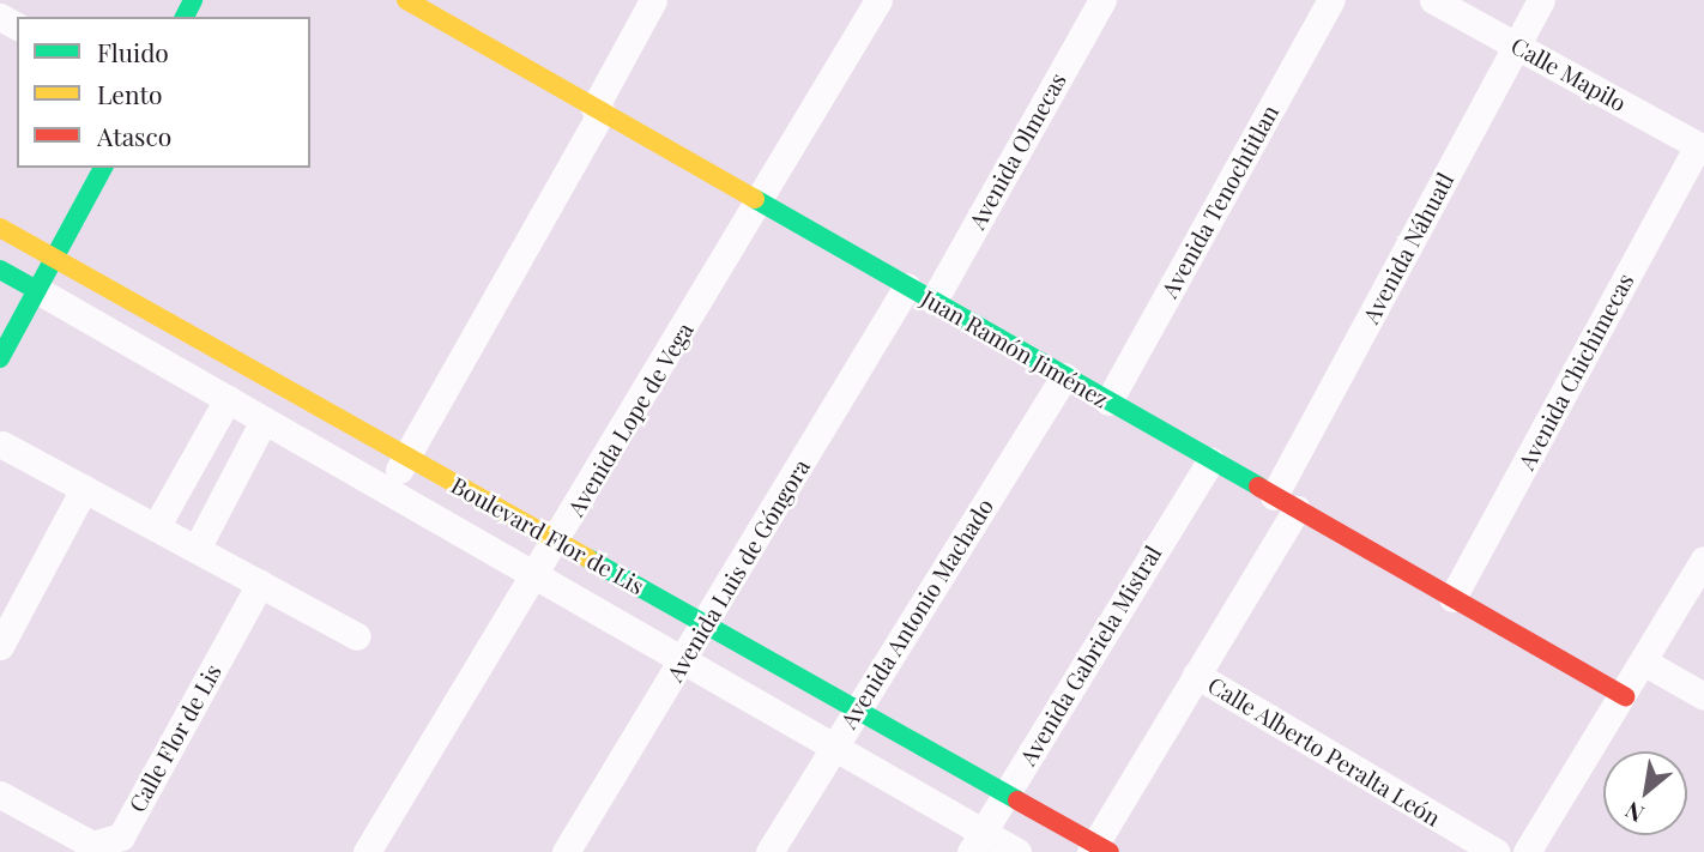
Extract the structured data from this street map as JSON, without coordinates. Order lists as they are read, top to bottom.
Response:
{
  "streets": {
    "street": [
      "Calle Mapilo",
      "Avenida Olmecas",
      "Avenida Tenochtitlan",
      "Avenida Náhuatl",
      "Juan Ramón Jiménez",
      "Avenida Chichimecas",
      "Avenida Lope de Vega",
      "Boulevard Flor de Lis",
      "Avenida Luis de Góngora",
      "Avenida Antonio Machado",
      "Avenida Gabriela Mistral",
      "Calle Flor de Lis",
      "Calle Alberto Peralta León"
    ]
  },
  "crossings": [
    ["Calle Mapilo", "Avenida Náhuatl"],
    ["Calle Mapilo", "Avenida Chichimecas"],
    ["Avenida Olmecas", "Juan Ramón Jiménez"],
    ["Avenida Tenochtitlan", "Juan Ramón Jiménez"],
    ["Avenida Náhuatl", "Juan Ramón Jiménez"],
    ["Avenida Náhuatl", "Boulevard Flor de Lis"],
    ["Avenida Náhuatl", "Calle Alberto Peralta León"],
    ["Juan Ramón Jiménez", "Avenida Chichimecas"],
    ["Juan Ramón Jiménez", "Avenida Lope de Vega"],
    ["Juan Ramón Jiménez", "Avenida Luis de Góngora"],
    ["Juan Ramón Jiménez", "Avenida Antonio Machado"],
    ["Juan Ramón Jiménez", "Avenida Gabriela Mistral"],
    ["Avenida Lope de Vega", "Boulevard Flor de Lis"],
    ["Boulevard Flor de Lis", "Avenida Luis de Góngora"],
    ["Boulevard Flor de Lis", "Avenida Antonio Machado"],
    ["Boulevard Flor de Lis", "Avenida Gabriela Mistral"]
  ],
  "legend": ["Fluido", "Lento", "Atasco"],
  "north": "bottom left"
}
